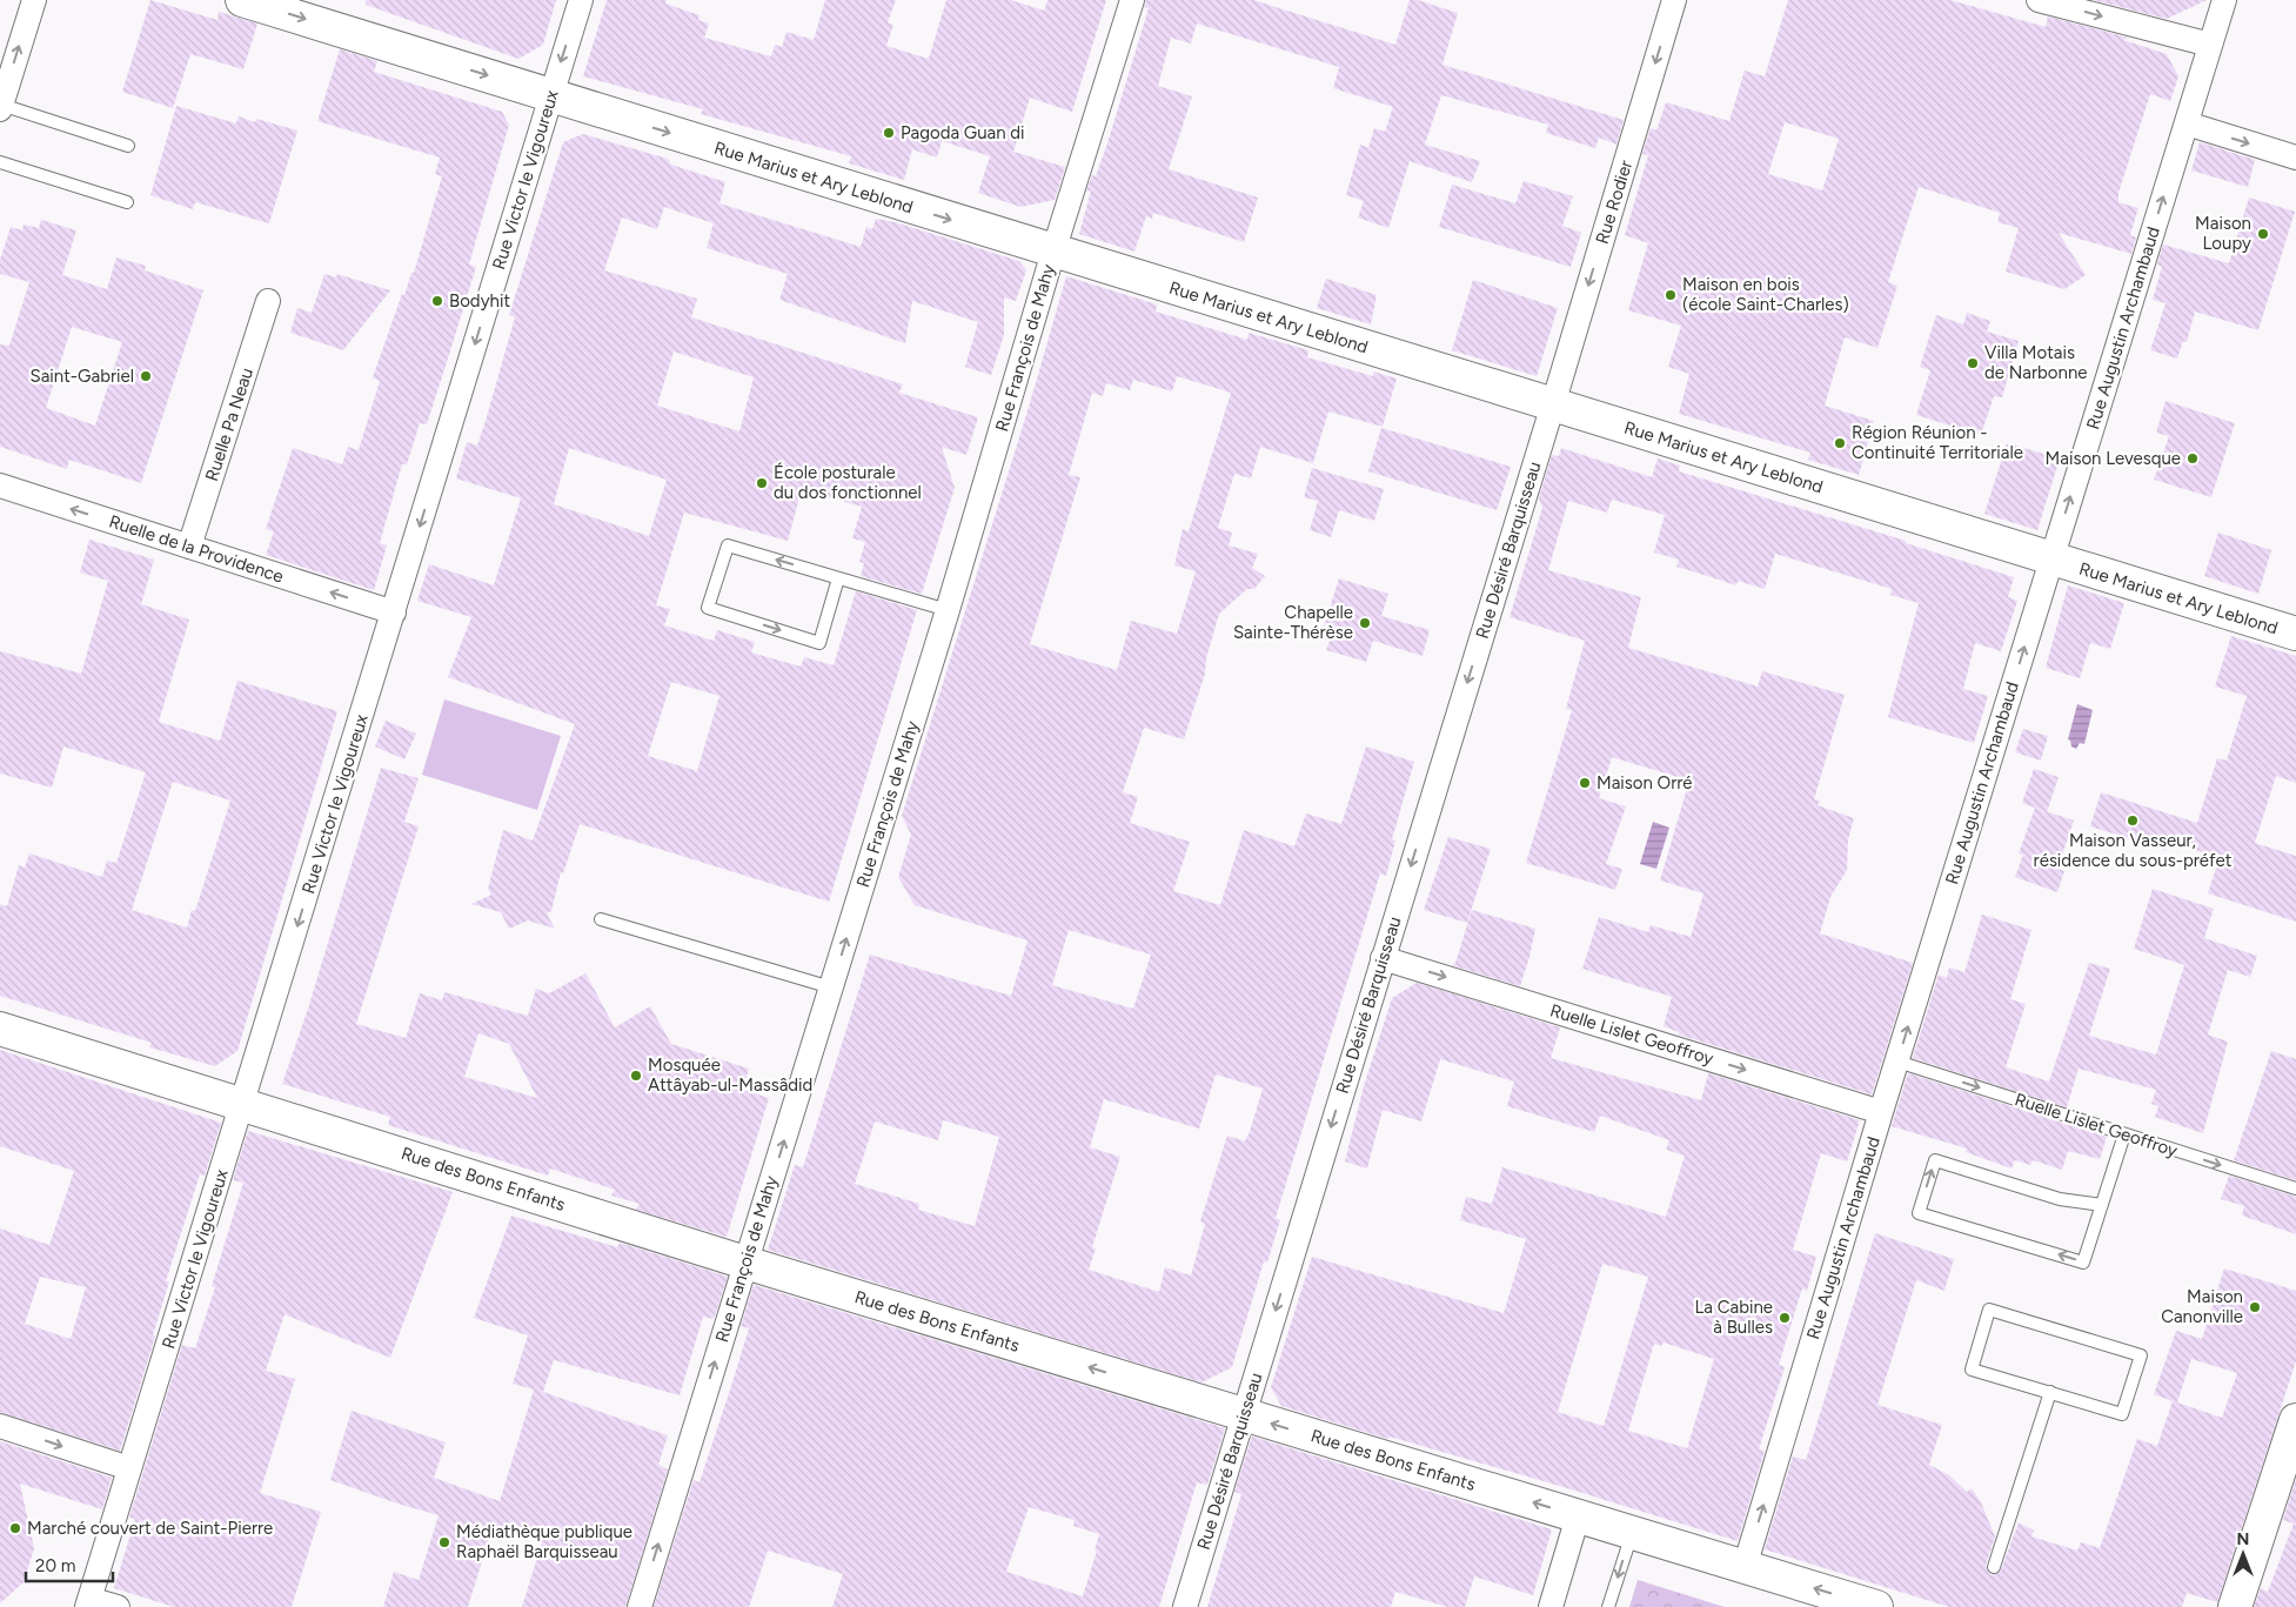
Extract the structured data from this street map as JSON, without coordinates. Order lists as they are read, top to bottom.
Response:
{
  "streets": {
    "street": [
      "Rue Marius et Ary Leblond",
      "Rue Victor le Vigoureux",
      "Rue Rodier",
      "Rue Augustin Archambaud",
      "Rue François de Mahy",
      "Ruelle Pa Neau",
      "Ruelle de la Providence",
      "Rue Désiré Barquisseau",
      "Ruelle Lislet Geoffroy",
      "Rue des Bons Enfants"
    ]
  },
  "crossings": [
    ["Rue Marius et Ary Leblond", "Rue Victor le Vigoureux"],
    ["Rue Marius et Ary Leblond", "Rue Rodier"],
    ["Rue Marius et Ary Leblond", "Rue Augustin Archambaud"],
    ["Rue Marius et Ary Leblond", "Rue François de Mahy"],
    ["Rue Marius et Ary Leblond", "Rue Désiré Barquisseau"],
    ["Rue Victor le Vigoureux", "Ruelle de la Providence"],
    ["Rue Victor le Vigoureux", "Rue des Bons Enfants"],
    ["Rue Rodier", "Rue Désiré Barquisseau"],
    ["Rue Augustin Archambaud", "Ruelle Lislet Geoffroy"],
    ["Rue Augustin Archambaud", "Rue des Bons Enfants"],
    ["Rue François de Mahy", "Rue des Bons Enfants"],
    ["Ruelle Pa Neau", "Ruelle de la Providence"],
    ["Rue Désiré Barquisseau", "Ruelle Lislet Geoffroy"],
    ["Rue Désiré Barquisseau", "Rue des Bons Enfants"]
  ],
  "one_way": [
    "Rue Marius et Ary Leblond",
    "Rue Victor le Vigoureux",
    "Rue Rodier",
    "Rue Augustin Archambaud",
    "Rue François de Mahy",
    "Ruelle de la Providence",
    "Rue Désiré Barquisseau",
    "Ruelle Lislet Geoffroy",
    "Rue des Bons Enfants"
  ],
  "places": [
    "Pagoda Guan di",
    "Maison Loupy",
    "Maison en bois (école Saint-Charles)",
    "Bodyhit",
    "Villa Motais de Narbonne",
    "Saint-Gabriel",
    "Région Réunion - Continuité Territoriale",
    "Maison Levesque",
    "École posturale du dos fonctionnel",
    "Chapelle Sainte-Thérèse",
    "Maison Orré",
    "Maison Vasseur, résidence du sous-préfet",
    "Mosquée Attâyab-ul-Massâdid",
    "Maison Canonville",
    "La Cabine à Bulles",
    "Marché couvert de Saint-Pierre",
    "Médiathèque publique Raphaël Barquisseau"
  ],
  "scale_bar": "20 m",
  "north": "top"
}
